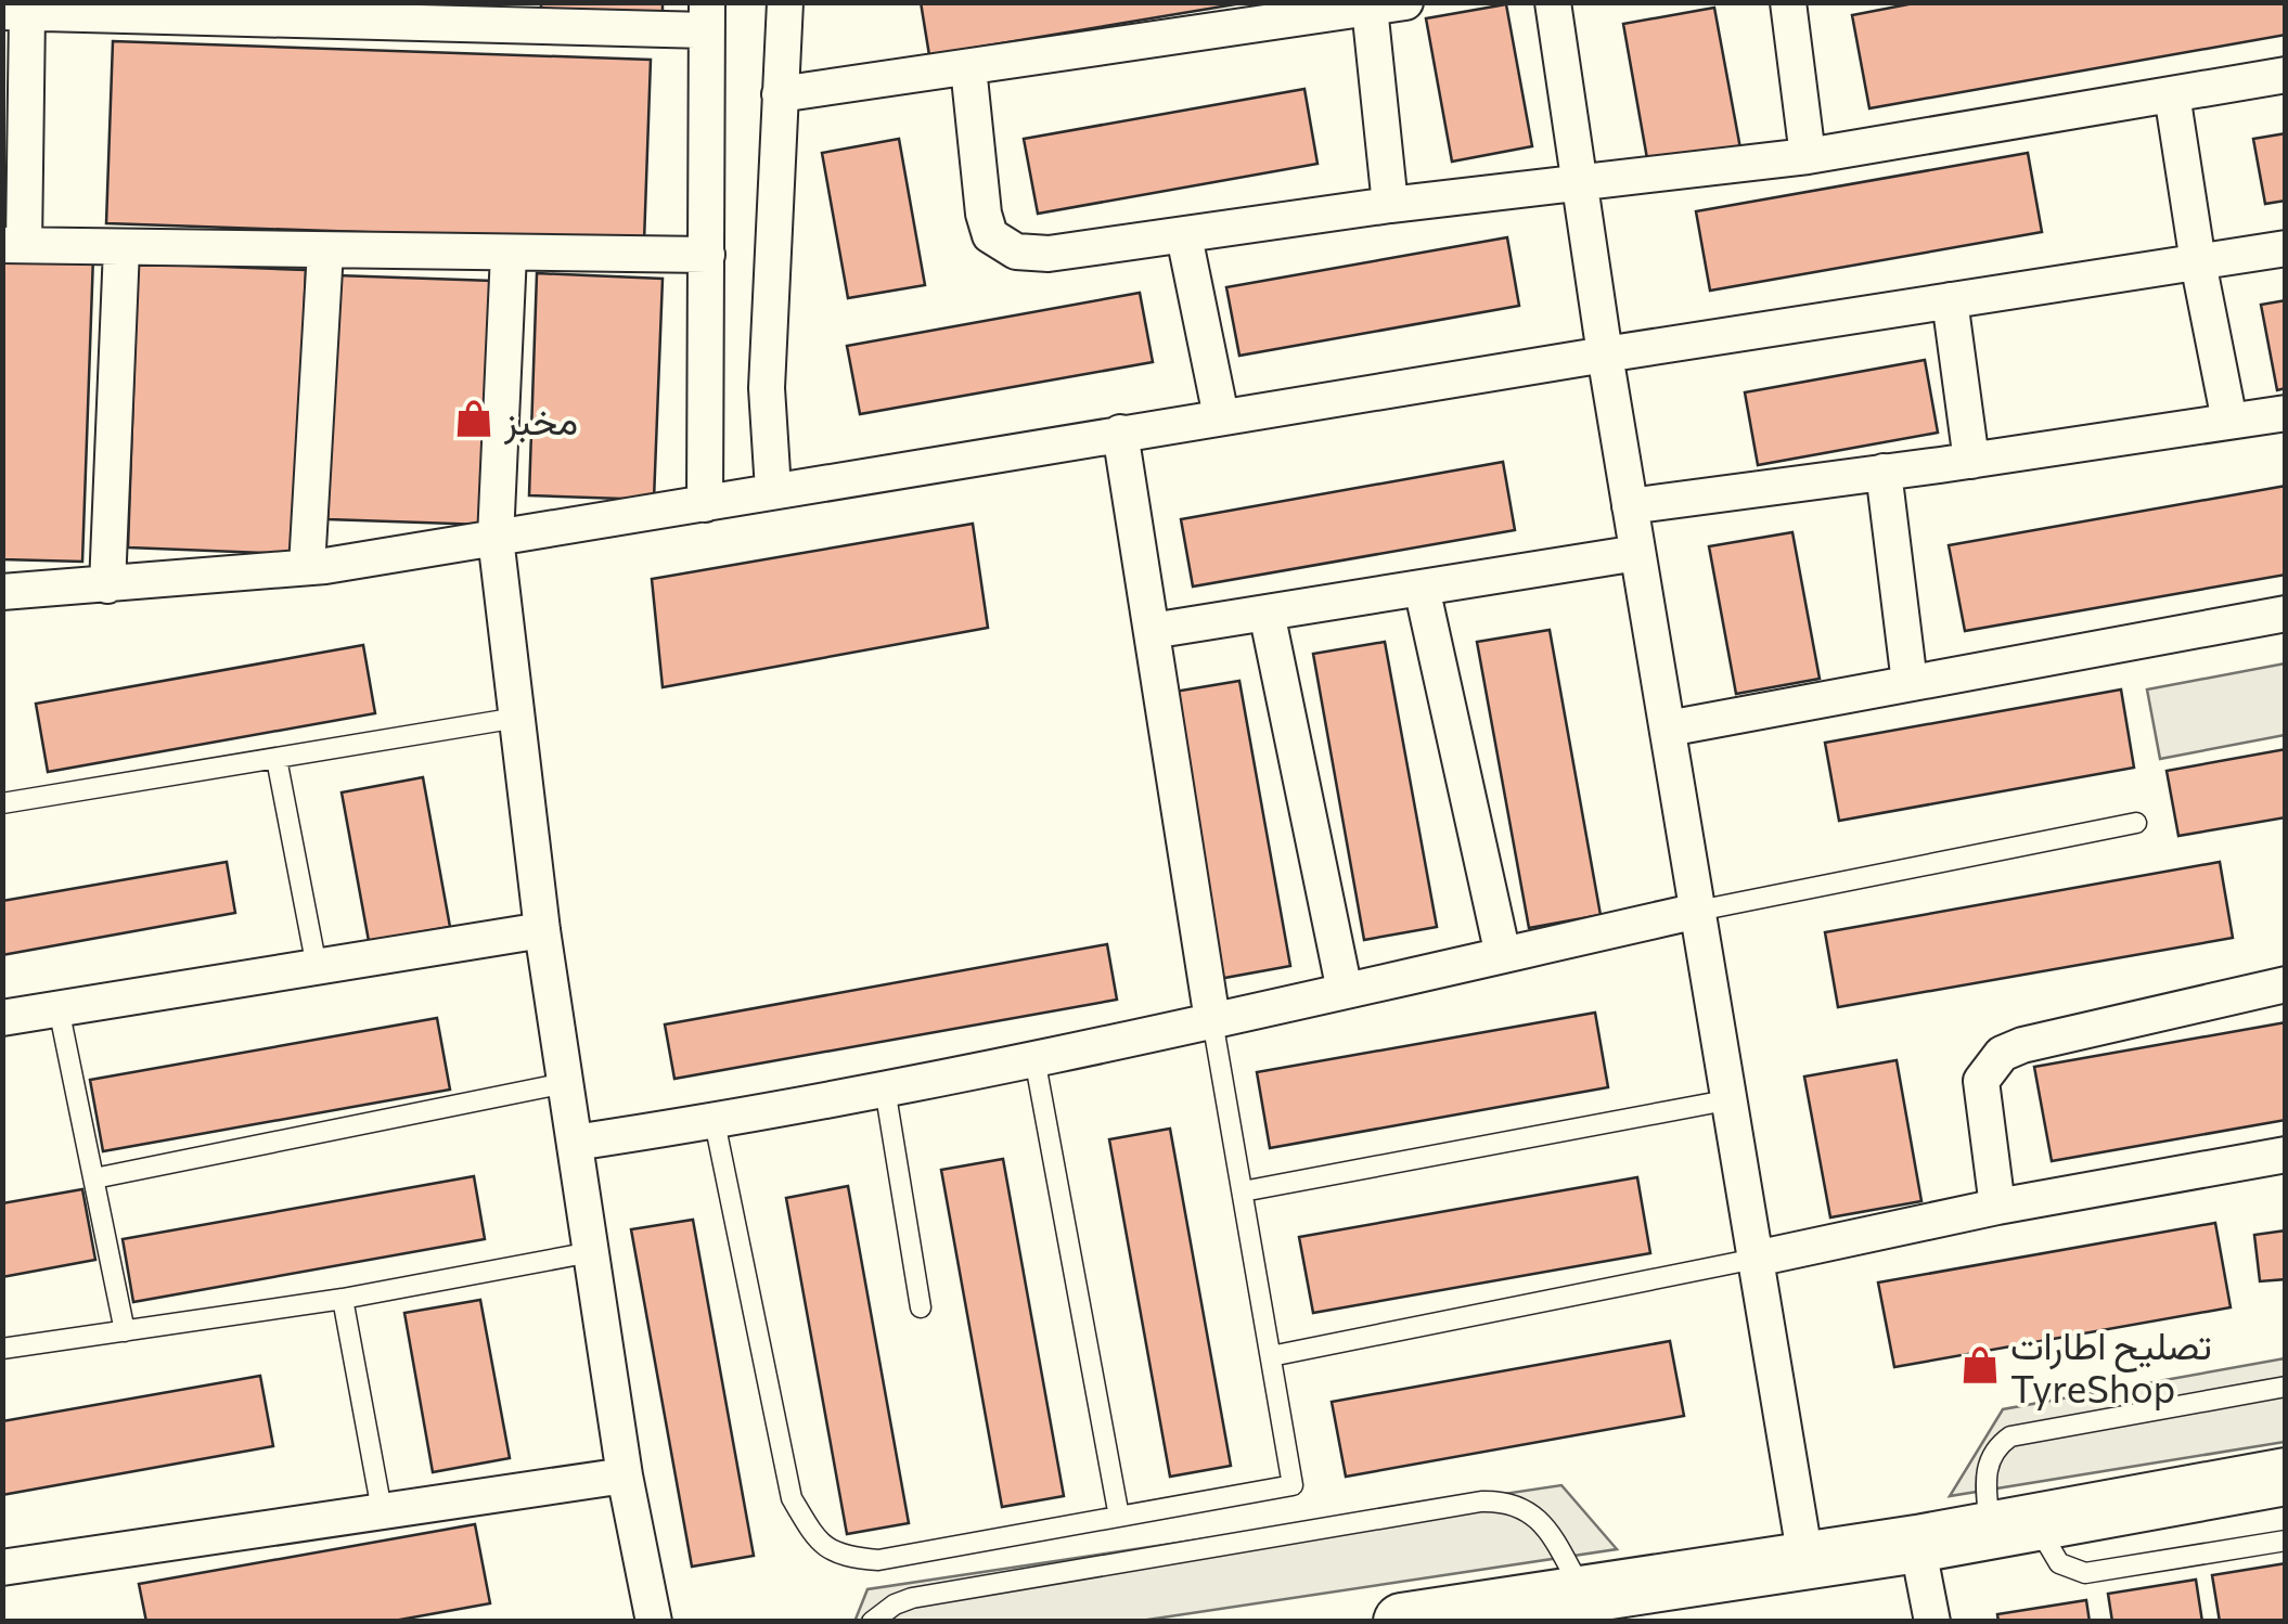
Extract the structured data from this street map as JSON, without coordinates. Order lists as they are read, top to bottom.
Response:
{
  "places": {
    "shop": ["مخبز", "تصليح اطارات TyreShop"]
  }
}
